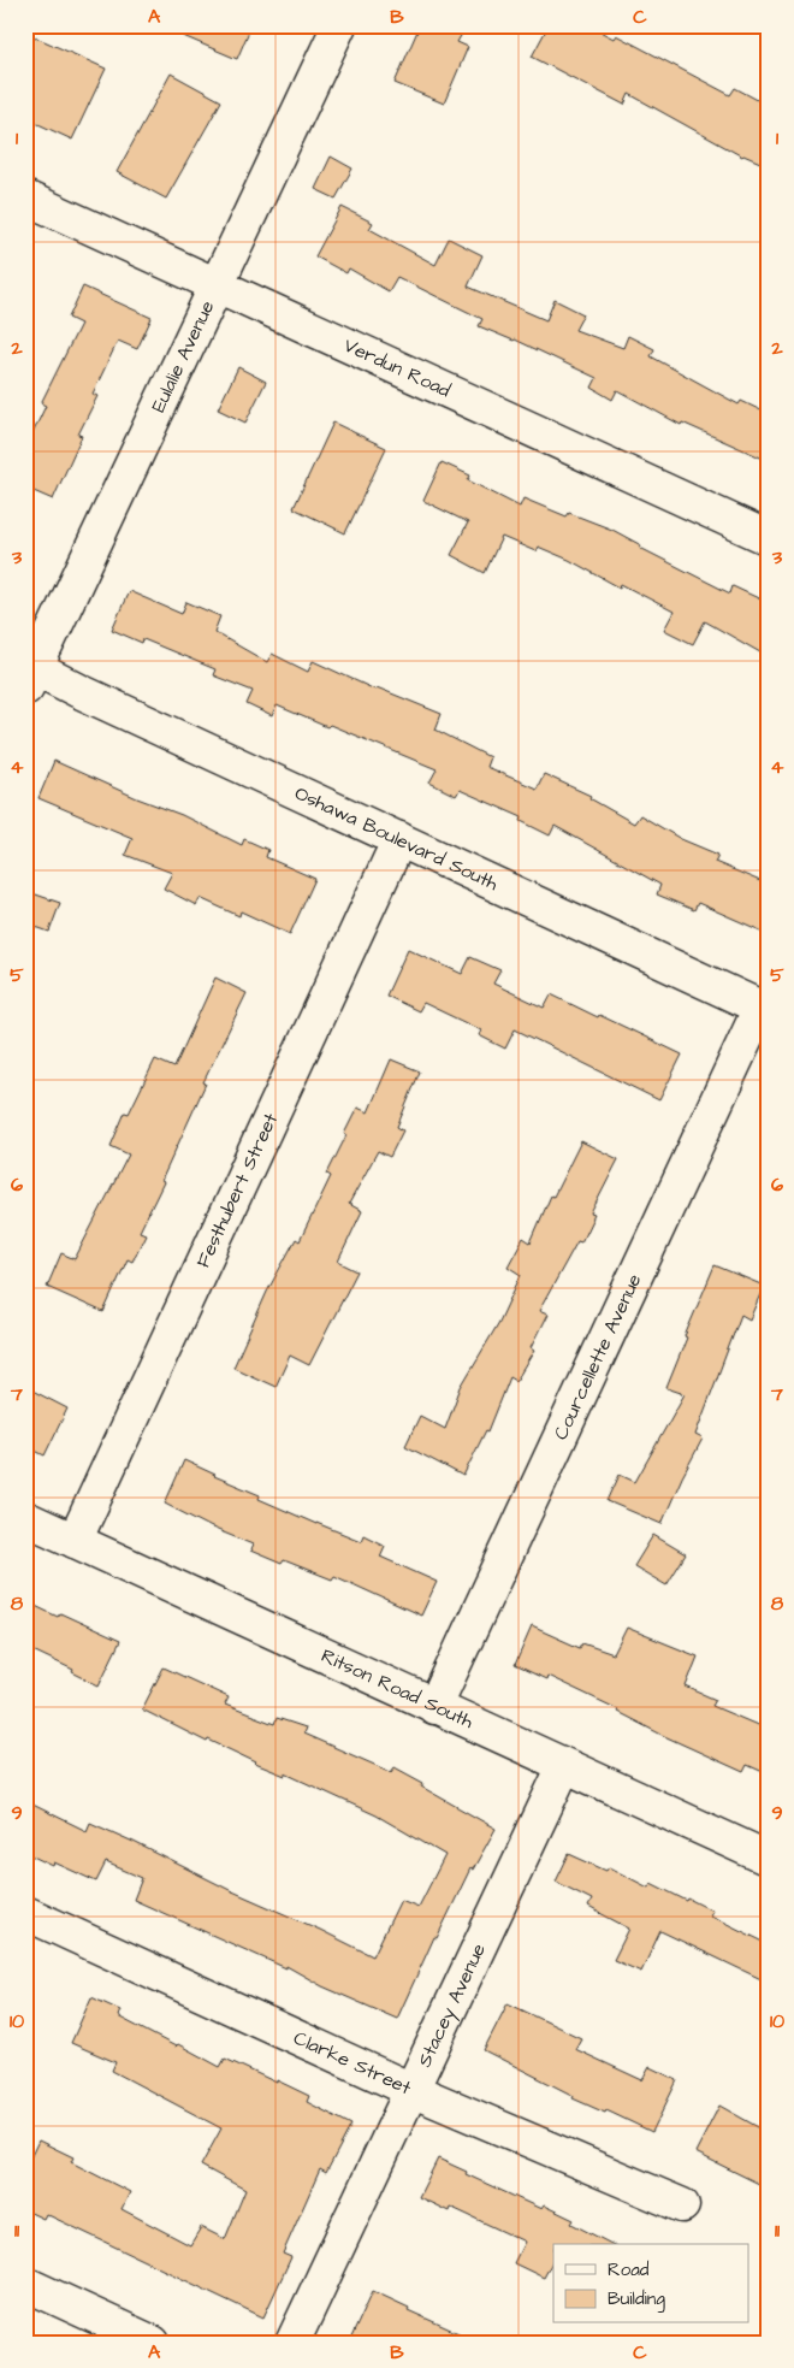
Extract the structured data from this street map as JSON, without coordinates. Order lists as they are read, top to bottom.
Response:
{
  "streets": {
    "street": [
      "Eulalie Avenue",
      "Verdun Road",
      "Oshawa Boulevard South",
      "Festhubert Street",
      "Courcellette Avenue",
      "Ritson Road South",
      "Stacey Avenue",
      "Clarke Street"
    ]
  },
  "crossings": [
    ["Eulalie Avenue", "Verdun Road"],
    ["Eulalie Avenue", "Oshawa Boulevard South"],
    ["Oshawa Boulevard South", "Festhubert Street"],
    ["Oshawa Boulevard South", "Courcellette Avenue"],
    ["Festhubert Street", "Ritson Road South"],
    ["Courcellette Avenue", "Ritson Road South"],
    ["Ritson Road South", "Stacey Avenue"],
    ["Stacey Avenue", "Clarke Street"]
  ],
  "legend": ["Road", "Building"],
  "grid": {
    "columns": ["A", "B", "C"],
    "rows": [
      "1",
      "2",
      "3",
      "4",
      "5",
      "6",
      "7",
      "8",
      "9",
      "10",
      "11"
    ]
  }
}
